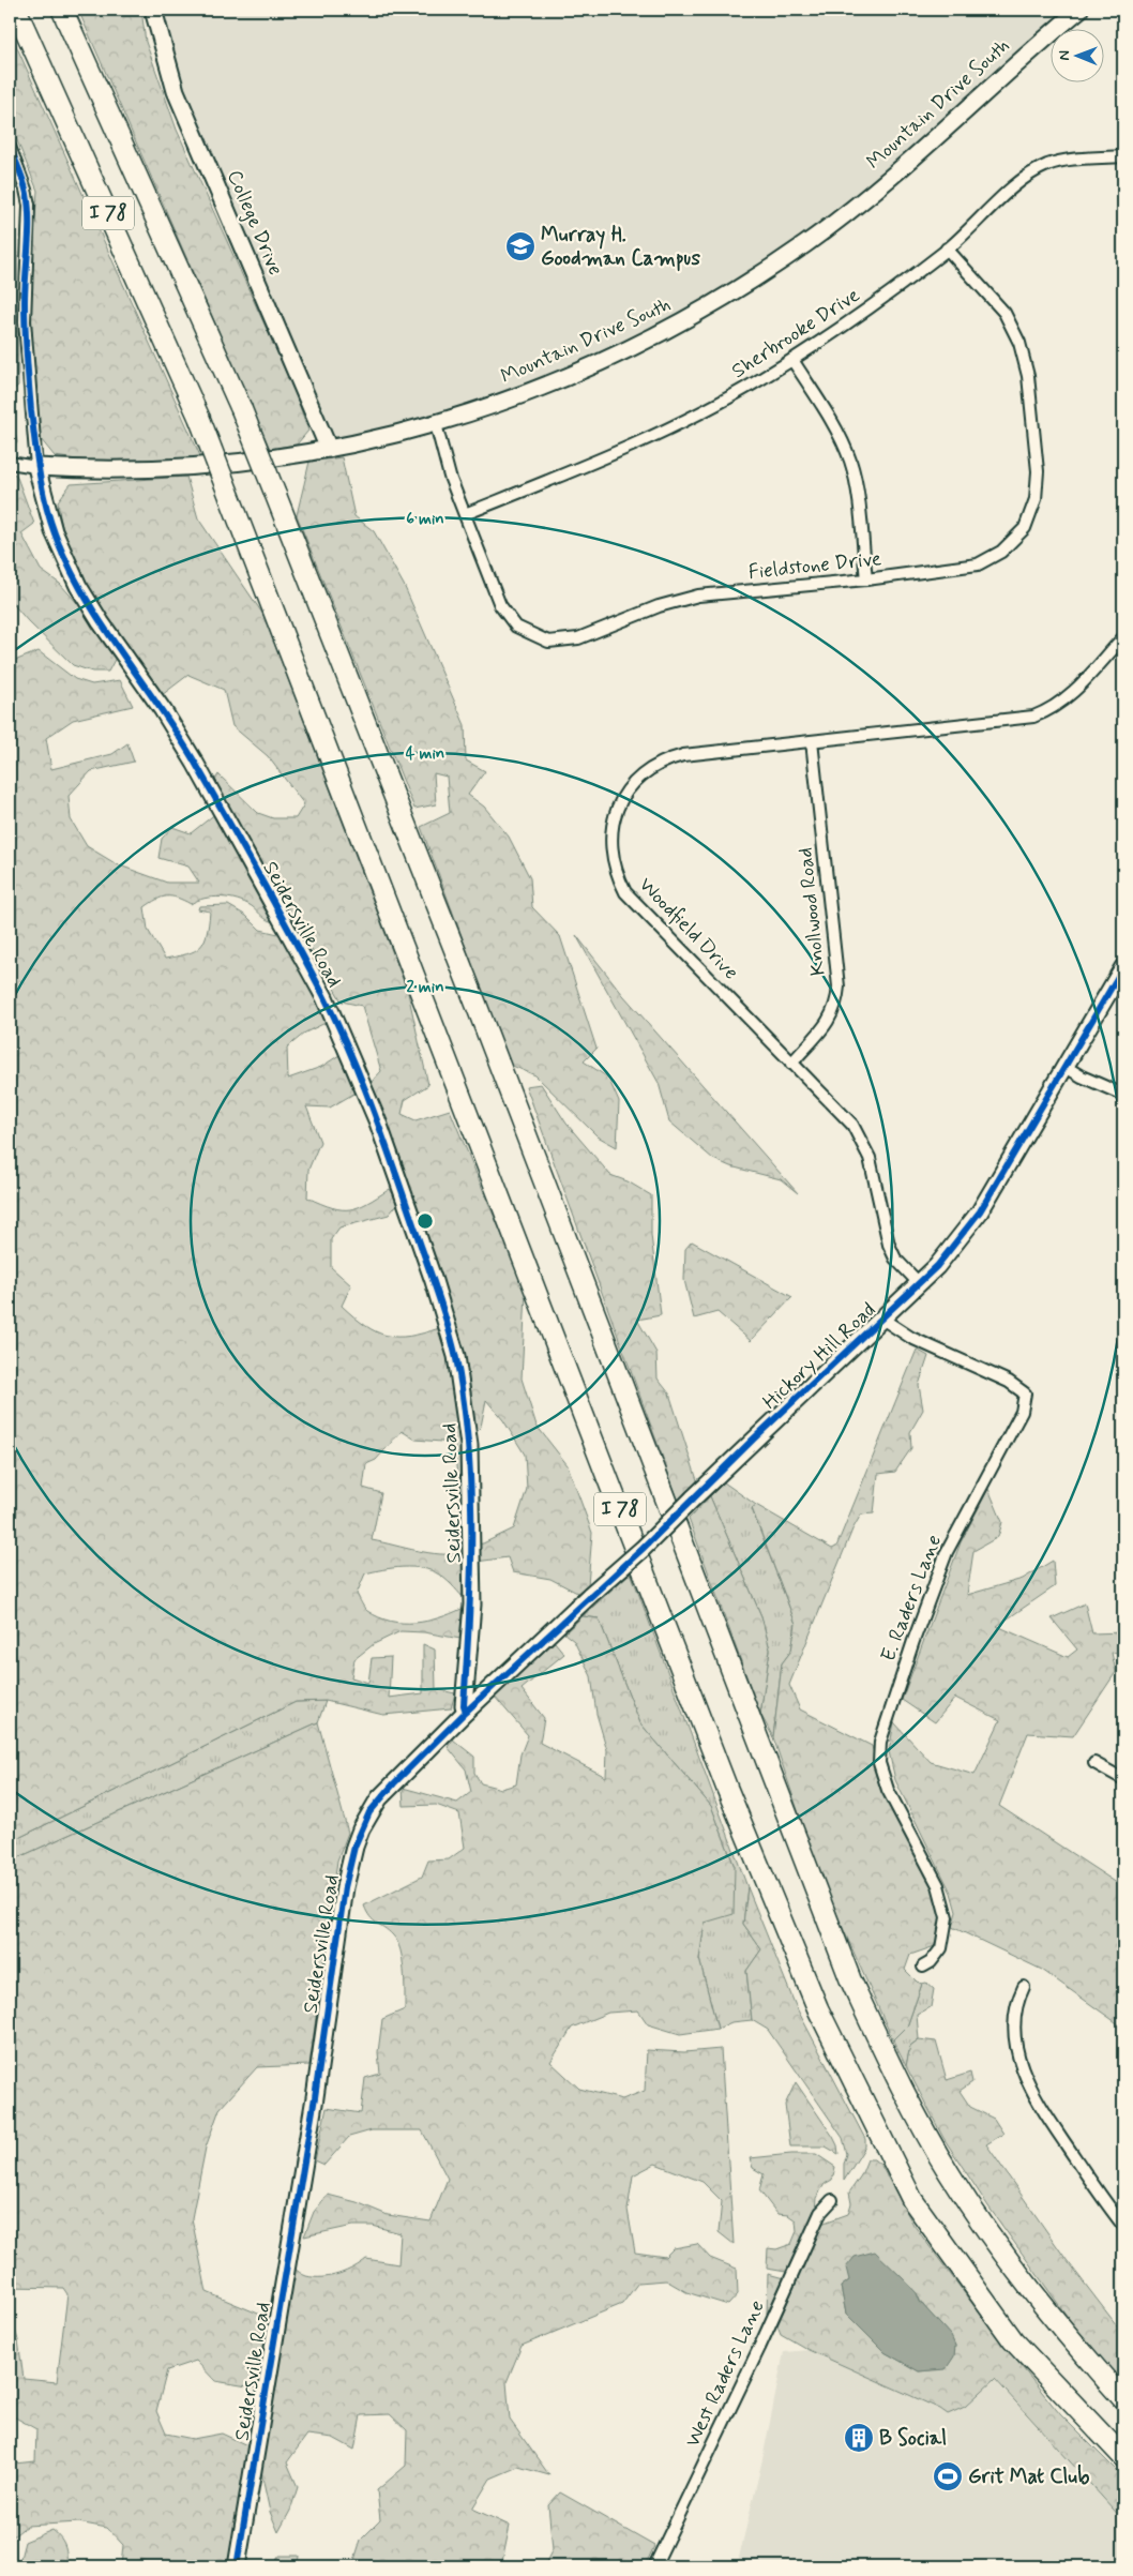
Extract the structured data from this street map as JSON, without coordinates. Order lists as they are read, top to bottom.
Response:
{
  "streets": {
    "highway": ["I 78"],
    "street": [
      "Mountain Drive South",
      "College Drive",
      "Sherbrooke Drive",
      "Fieldstone Drive",
      "Knollwood Road",
      "Seidersville Road",
      "Woodfield Drive",
      "Hickory Hill Road",
      "E. Raders Lane",
      "West Raders Lane"
    ]
  },
  "crossings": [
    ["Mountain Drive South", "College Drive"],
    ["Mountain Drive South", "Fieldstone Drive"],
    ["Mountain Drive South", "Seidersville Road"],
    ["Sherbrooke Drive", "Fieldstone Drive"],
    ["Knollwood Road", "Woodfield Drive"],
    ["Seidersville Road", "Hickory Hill Road"],
    ["Woodfield Drive", "Hickory Hill Road"],
    ["Hickory Hill Road", "E. Raders Lane"]
  ],
  "places": {
    "school or university": ["Murray H. Goodman Campus"],
    "building": ["B Social"],
    "sports": ["Grit Mat Club"]
  },
  "north": "left",
  "rings": ["6 min", "4 min", "2 min"]
}
